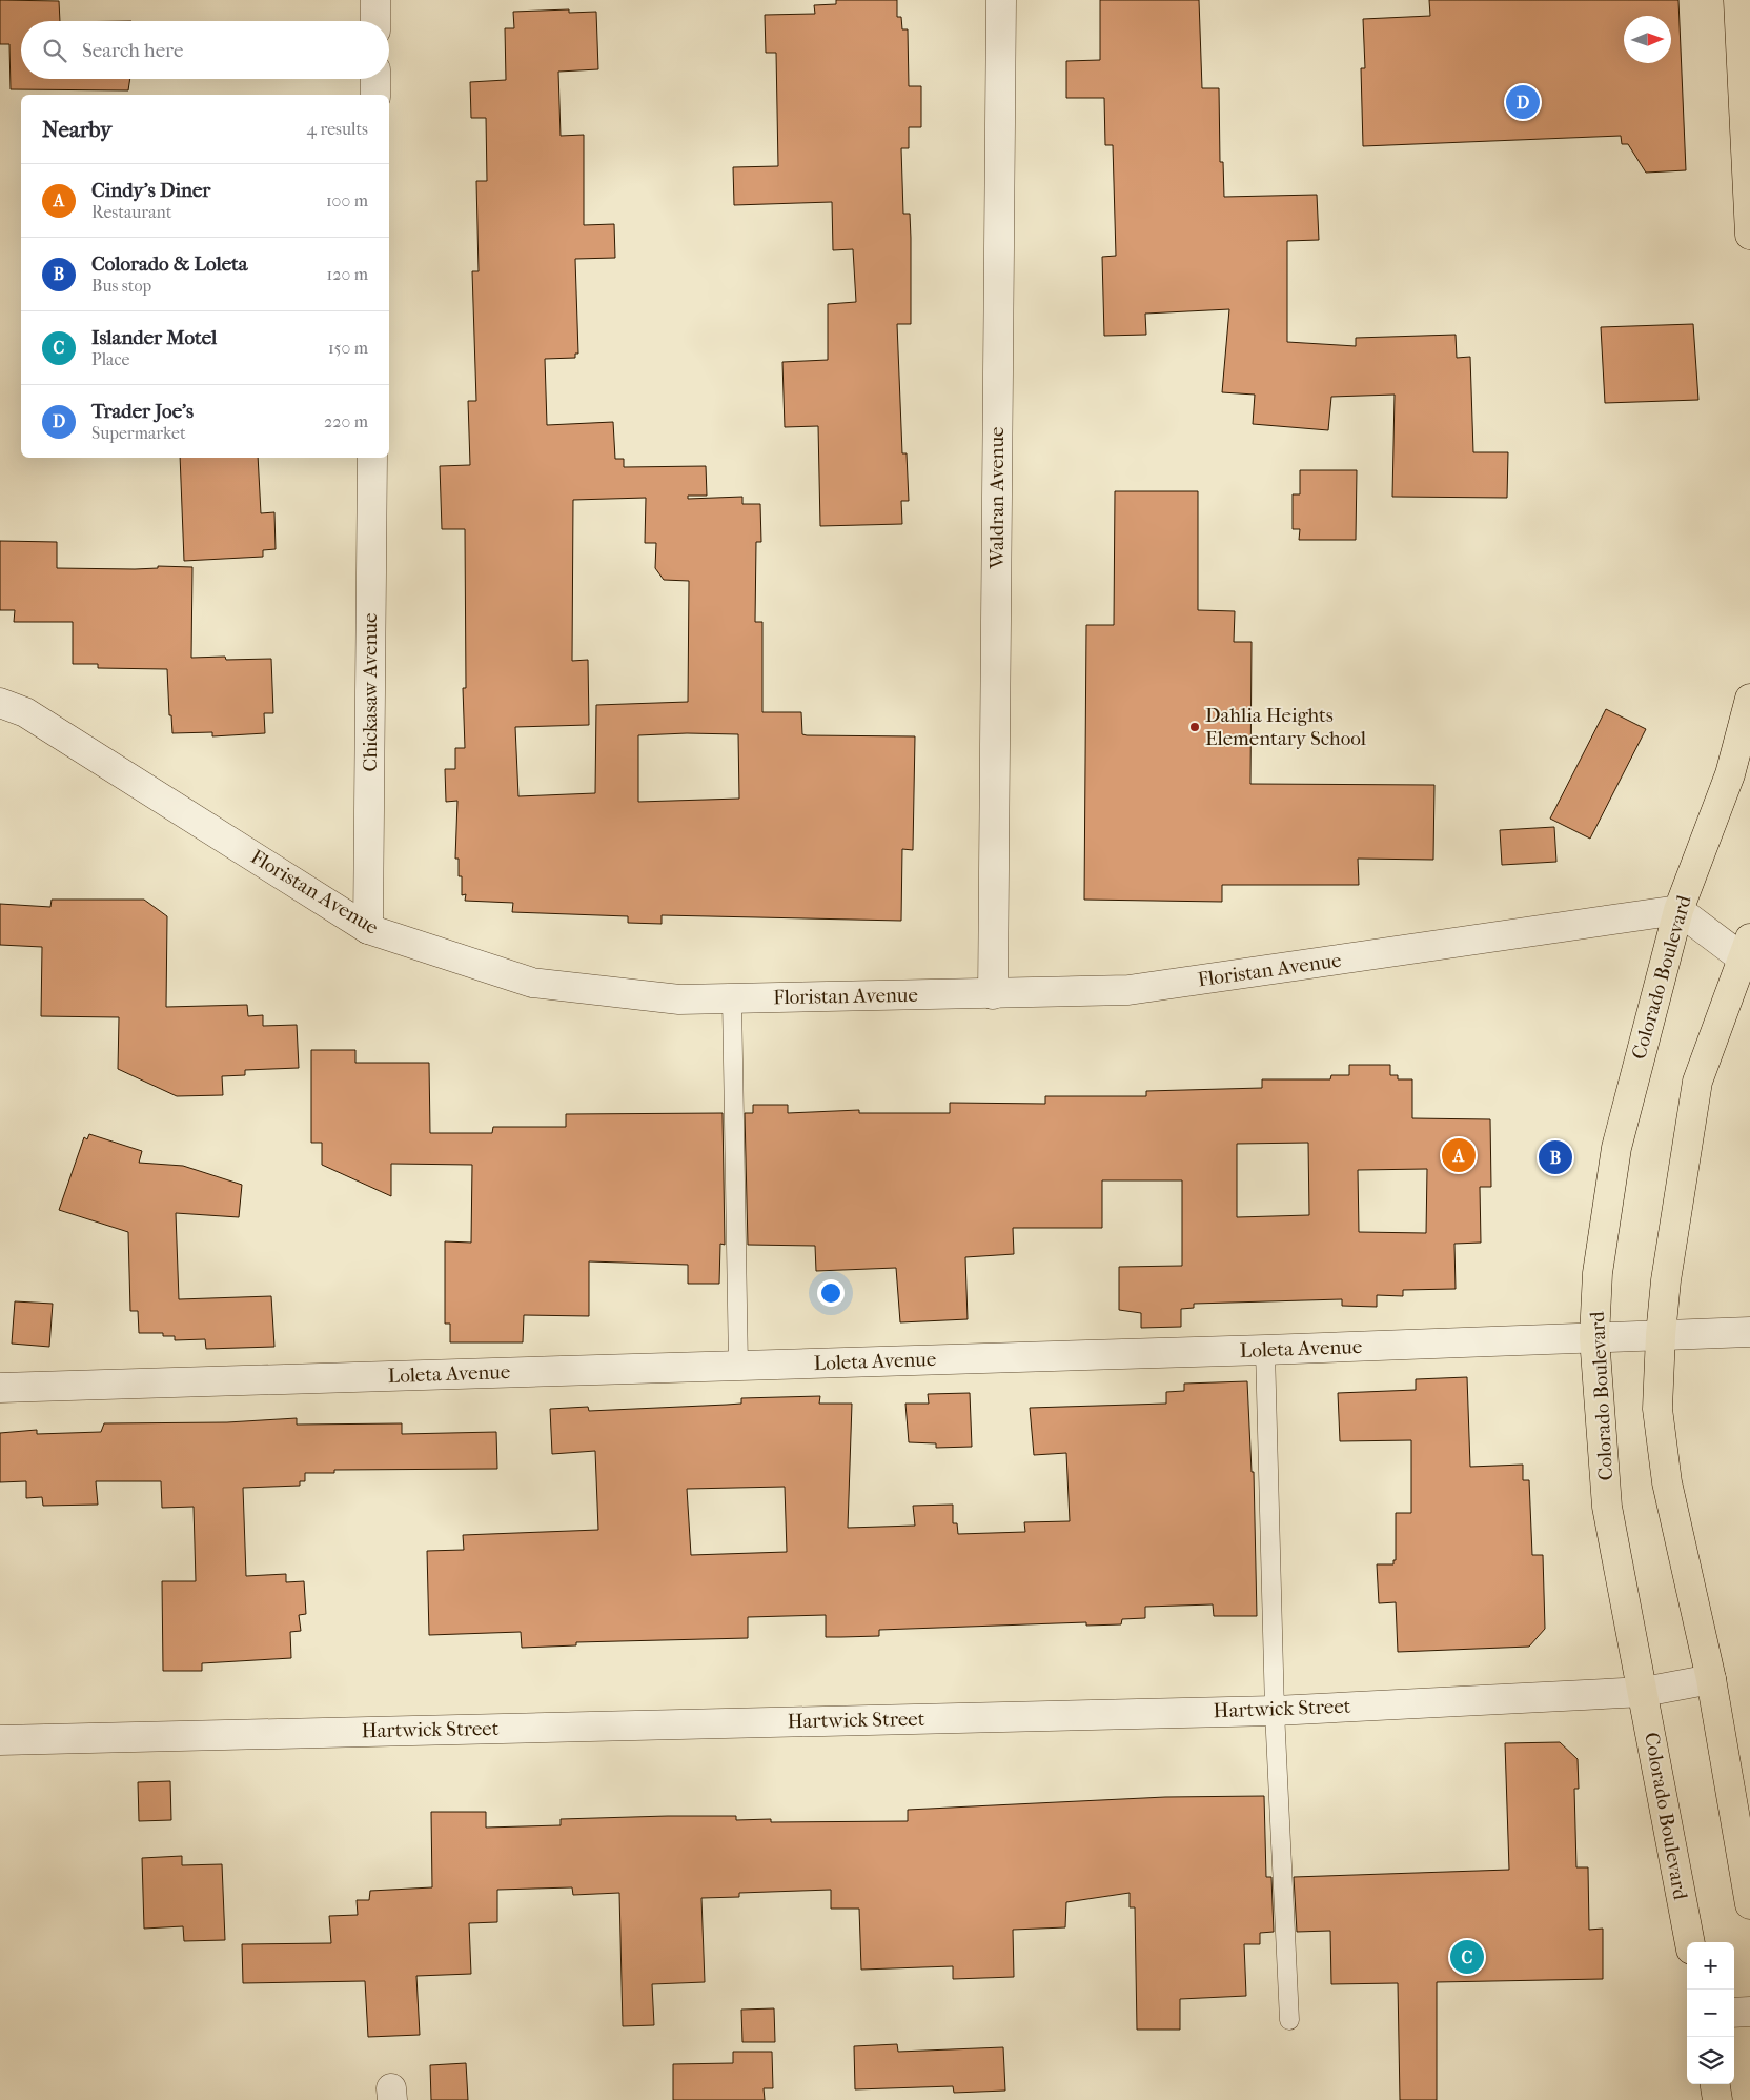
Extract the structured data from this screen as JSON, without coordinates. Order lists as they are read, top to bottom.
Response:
{
  "streets": {
    "main road": ["Colorado Boulevard"],
    "street": [
      "Waldran Avenue",
      "Chickasaw Avenue",
      "Floristan Avenue",
      "Loleta Avenue",
      "Hartwick Street"
    ]
  },
  "crossings": [
    ["Waldran Avenue", "Floristan Avenue"],
    ["Chickasaw Avenue", "Floristan Avenue"],
    ["Floristan Avenue", "Colorado Boulevard"],
    ["Colorado Boulevard", "Loleta Avenue"],
    ["Colorado Boulevard", "Hartwick Street"]
  ],
  "places": ["Dahlia Heights Elementary School"],
  "north": "right",
  "page": {
    "search": "Search here",
    "pins": [
      "D",
      "A",
      "B",
      "C"
    ],
    "heading": ["Nearby", "4 results"],
    "list": [
      {
        "mark": "A",
        "name": "Cindy's Diner",
        "note": "Restaurant",
        "value": "100 m"
      },
      {
        "mark": "B",
        "name": "Colorado & Loleta",
        "note": "Bus stop",
        "value": "120 m"
      },
      {
        "mark": "C",
        "name": "Islander Motel",
        "note": "Place",
        "value": "150 m"
      },
      {
        "mark": "D",
        "name": "Trader Joe's",
        "note": "Supermarket",
        "value": "220 m"
      }
    ],
    "map_buttons": ["+", "−"]
  }
}
